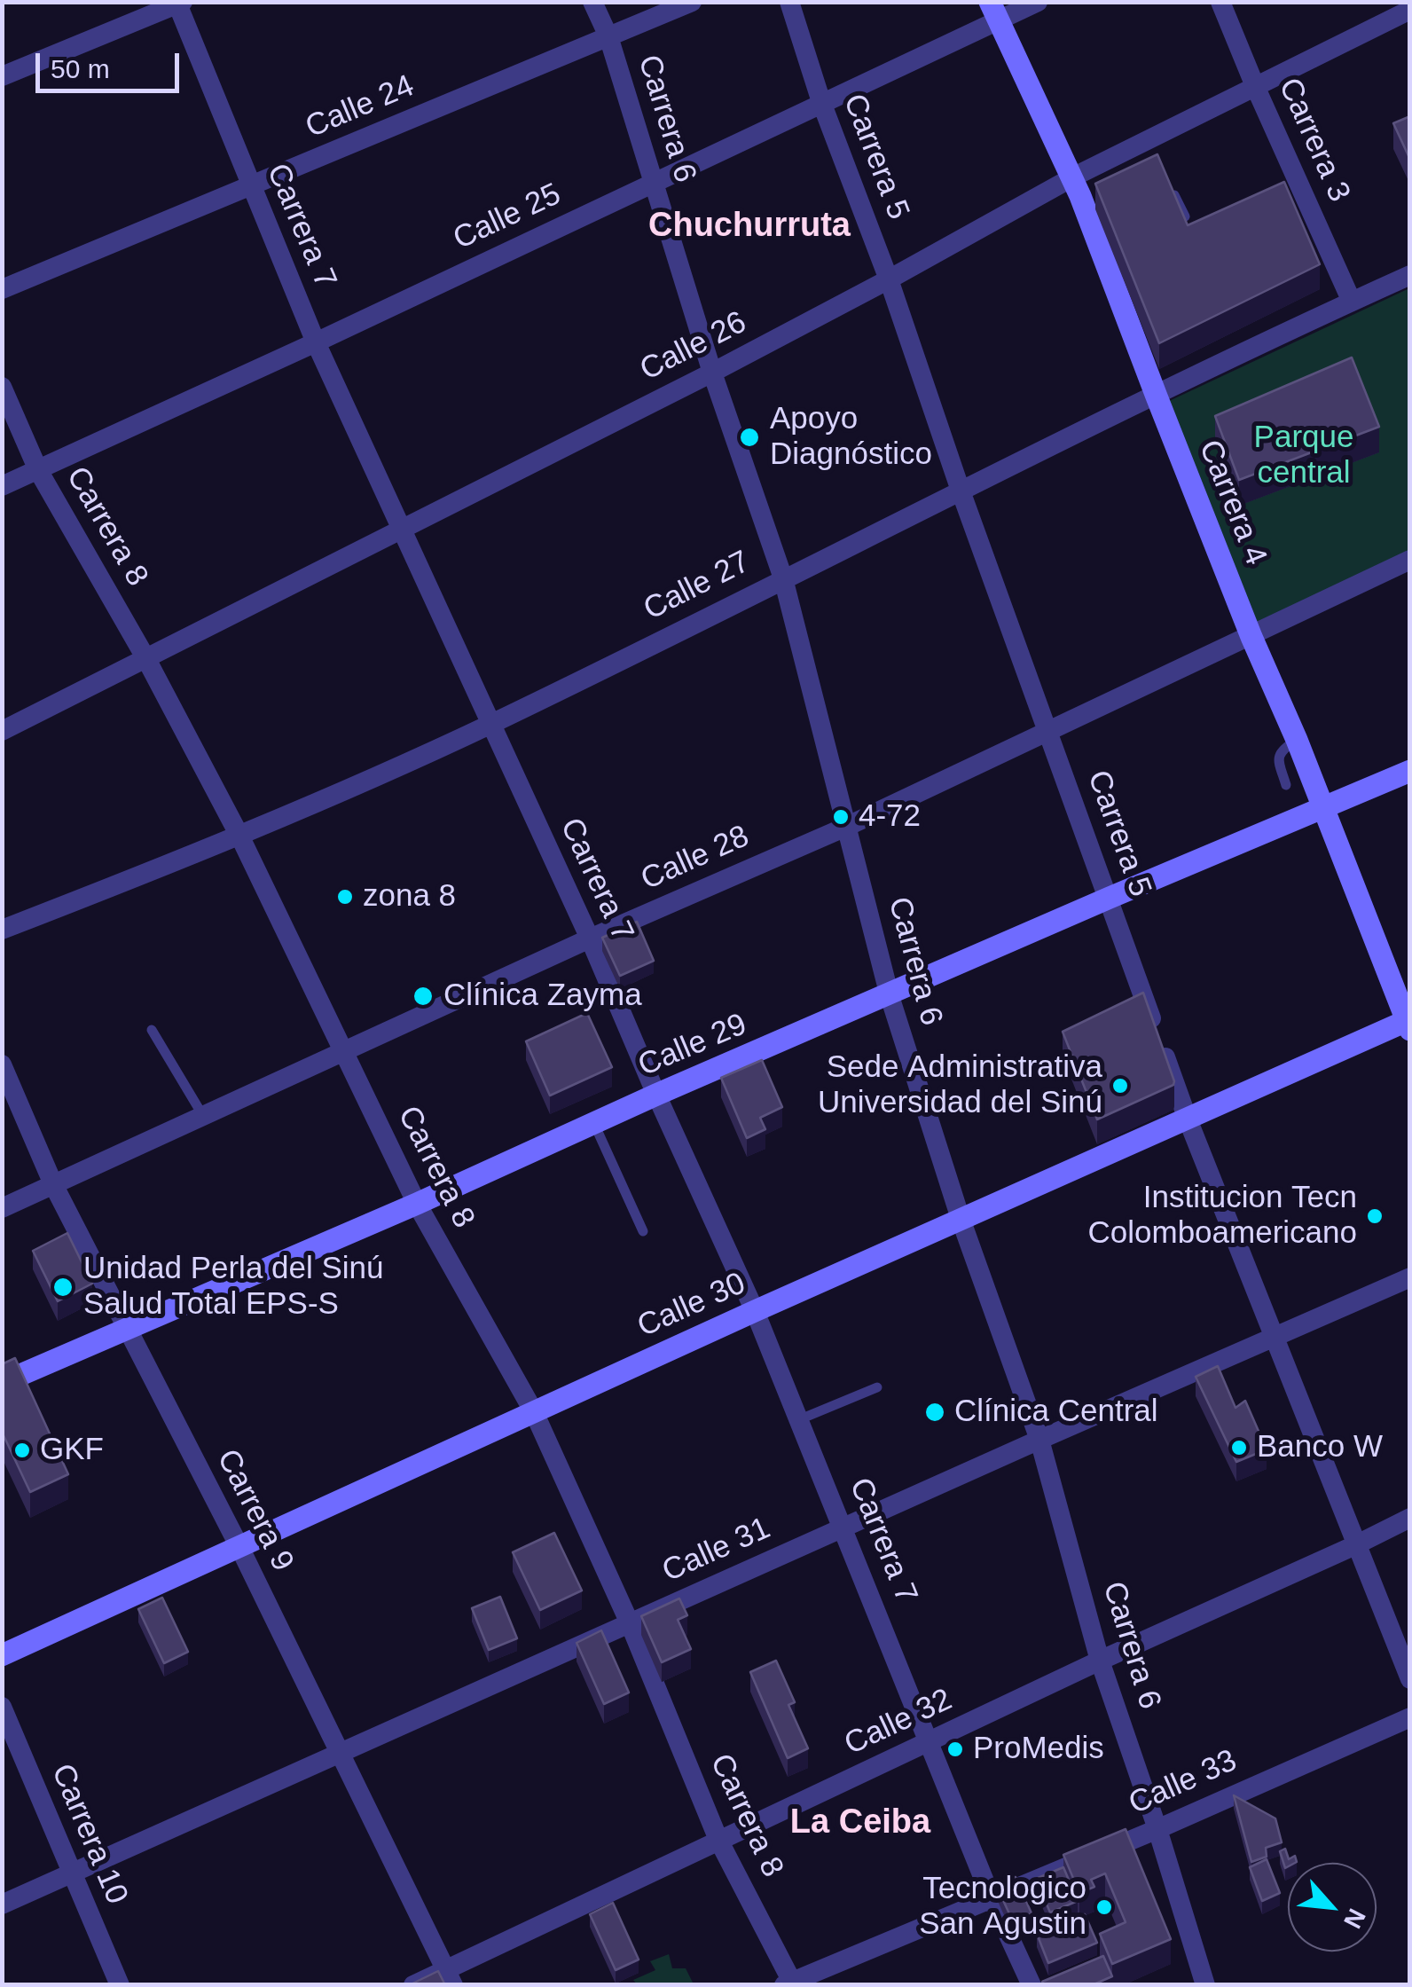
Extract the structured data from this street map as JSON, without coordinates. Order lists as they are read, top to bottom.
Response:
{
  "streets": {
    "street": [
      "Calle 24",
      "Carrera 6",
      "Carrera 3",
      "Carrera 5",
      "Calle 25",
      "Carrera 7",
      "Calle 26",
      "Carrera 4",
      "Carrera 8",
      "Calle 27",
      "Calle 28",
      "Calle 29",
      "Calle 30",
      "Carrera 9",
      "Calle 31",
      "Calle 32",
      "Calle 33",
      "Carrera 10"
    ]
  },
  "crossings": [
    ["Calle 24", "Carrera 6"],
    ["Calle 24", "Carrera 7"],
    ["Carrera 6", "Calle 25"],
    ["Carrera 6", "Calle 26"],
    ["Carrera 6", "Calle 27"],
    ["Carrera 6", "Calle 28"],
    ["Carrera 6", "Calle 29"],
    ["Carrera 6", "Calle 30"],
    ["Carrera 6", "Calle 31"],
    ["Carrera 6", "Calle 32"],
    ["Carrera 6", "Calle 33"],
    ["Carrera 3", "Calle 26"],
    ["Carrera 3", "Calle 27"],
    ["Carrera 5", "Calle 25"],
    ["Carrera 5", "Calle 26"],
    ["Carrera 5", "Calle 27"],
    ["Carrera 5", "Calle 28"],
    ["Carrera 5", "Calle 29"],
    ["Carrera 5", "Calle 30"],
    ["Carrera 5", "Calle 31"],
    ["Carrera 5", "Calle 32"],
    ["Calle 25", "Carrera 7"],
    ["Calle 25", "Carrera 4"],
    ["Calle 25", "Carrera 8"],
    ["Carrera 7", "Calle 26"],
    ["Carrera 7", "Calle 27"],
    ["Carrera 7", "Calle 28"],
    ["Carrera 7", "Calle 29"],
    ["Carrera 7", "Calle 30"],
    ["Carrera 7", "Calle 31"],
    ["Carrera 7", "Calle 32"],
    ["Carrera 7", "Calle 33"],
    ["Calle 26", "Carrera 4"],
    ["Calle 26", "Carrera 8"],
    ["Carrera 4", "Calle 27"],
    ["Carrera 4", "Calle 28"],
    ["Carrera 4", "Calle 29"],
    ["Carrera 4", "Calle 30"],
    ["Carrera 8", "Calle 27"],
    ["Carrera 8", "Calle 28"],
    ["Carrera 8", "Calle 29"],
    ["Carrera 8", "Calle 30"],
    ["Carrera 8", "Calle 31"],
    ["Carrera 8", "Calle 32"],
    ["Carrera 8", "Calle 33"],
    ["Calle 28", "Carrera 9"],
    ["Calle 29", "Carrera 9"],
    ["Calle 30", "Carrera 9"],
    ["Carrera 9", "Calle 31"],
    ["Carrera 9", "Calle 32"],
    ["Calle 31", "Carrera 10"]
  ],
  "districts": ["Chuchurruta", "La Ceiba"],
  "parks": ["Parque central"],
  "places": [
    "Apoyo Diagnóstico",
    "4-72",
    "zona 8",
    "Clínica Zayma",
    "Sede Administrativa Universidad del Sinú",
    "Institucion Tecn Colomboamericano",
    "Unidad Perla del Sinú Salud Total EPS-S",
    "Clínica Central",
    "Banco W",
    "GKF",
    "ProMedis",
    "Tecnologico San Agustin"
  ],
  "scale_bar": "50 m",
  "north": "bottom right"
}
